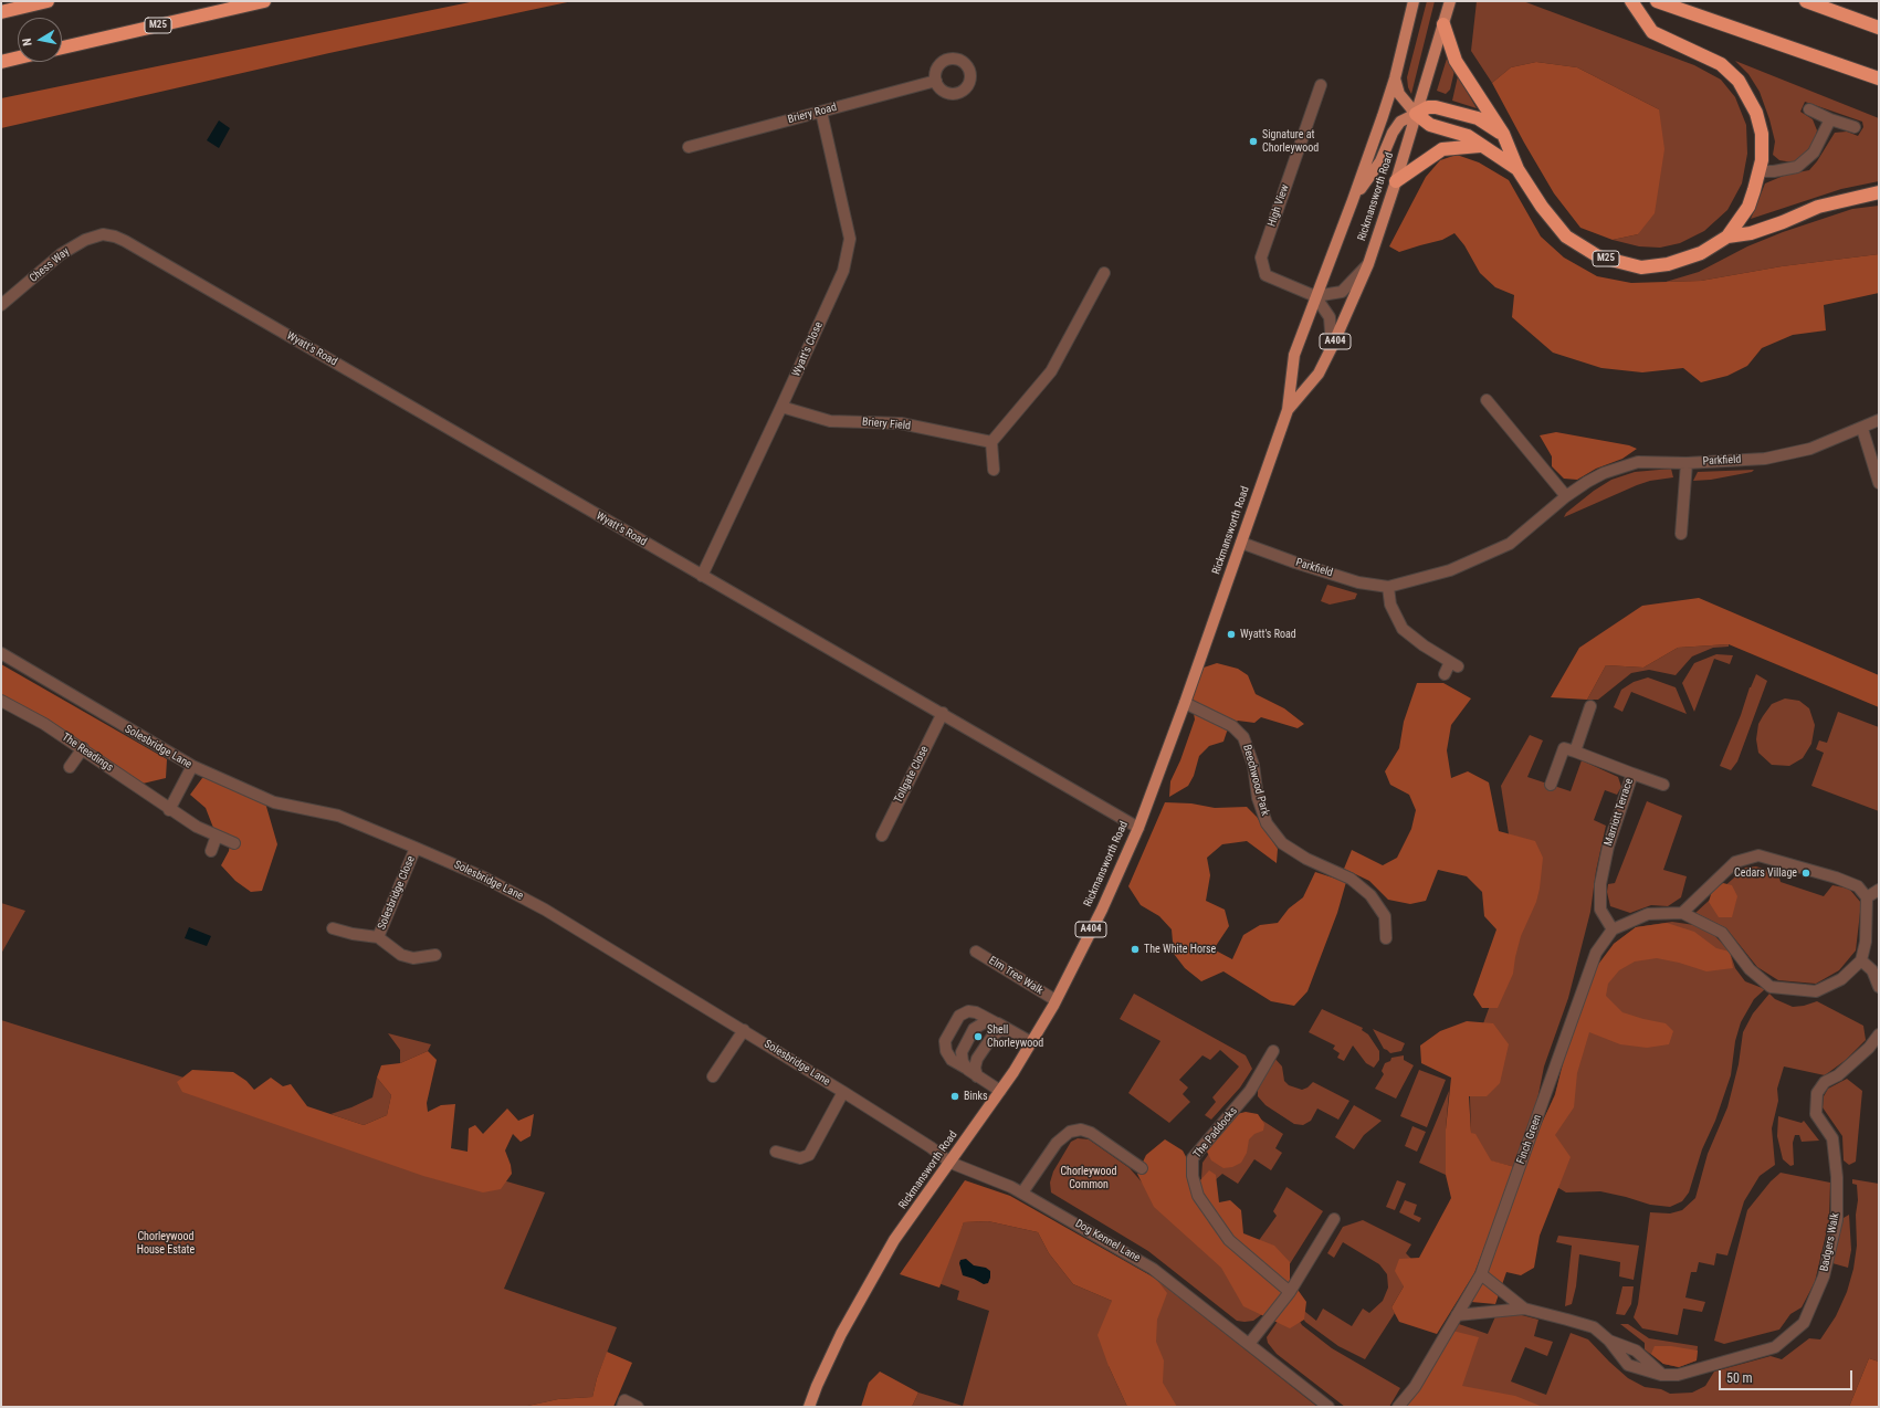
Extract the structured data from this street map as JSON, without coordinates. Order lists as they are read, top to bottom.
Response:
{
  "streets": {
    "highway": ["M25"],
    "main road": ["Rickmansworth Road", "A404"],
    "street": [
      "Briery Road",
      "High View",
      "Chess Way",
      "Wyatt's Road",
      "Wyatt's Close",
      "Briery Field",
      "Parkfield",
      "Solesbridge Lane",
      "The Readings",
      "Tollgate Close",
      "Beechwood Park",
      "Marriott Terrace",
      "Solesbridge Close",
      "Elm Tree Walk",
      "The Paddocks",
      "Finch Green",
      "Dog Kennel Lane",
      "Badgers Walk"
    ]
  },
  "crossings": [
    ["M25", "Rickmansworth Road"],
    ["Briery Road", "Wyatt's Close"],
    ["Rickmansworth Road", "High View"],
    ["Rickmansworth Road", "Wyatt's Road"],
    ["Rickmansworth Road", "Parkfield"],
    ["Rickmansworth Road", "Solesbridge Lane"],
    ["Rickmansworth Road", "Beechwood Park"],
    ["Rickmansworth Road", "Elm Tree Walk"],
    ["Rickmansworth Road", "Dog Kennel Lane"],
    ["Chess Way", "Wyatt's Road"],
    ["Wyatt's Road", "Wyatt's Close"],
    ["Wyatt's Road", "Tollgate Close"],
    ["Wyatt's Close", "Briery Field"],
    ["Solesbridge Lane", "Solesbridge Close"],
    ["Solesbridge Lane", "Dog Kennel Lane"],
    ["Marriott Terrace", "Finch Green"],
    ["Finch Green", "Badgers Walk"]
  ],
  "parks": ["Chorleywood Common", "Chorleywood House Estate"],
  "places": [
    "Signature at Chorleywood",
    "Wyatt's Road",
    "Cedars Village",
    "The White Horse",
    "Shell Chorleywood",
    "Binks"
  ],
  "scale_bar": "50 m",
  "north": "left"
}
